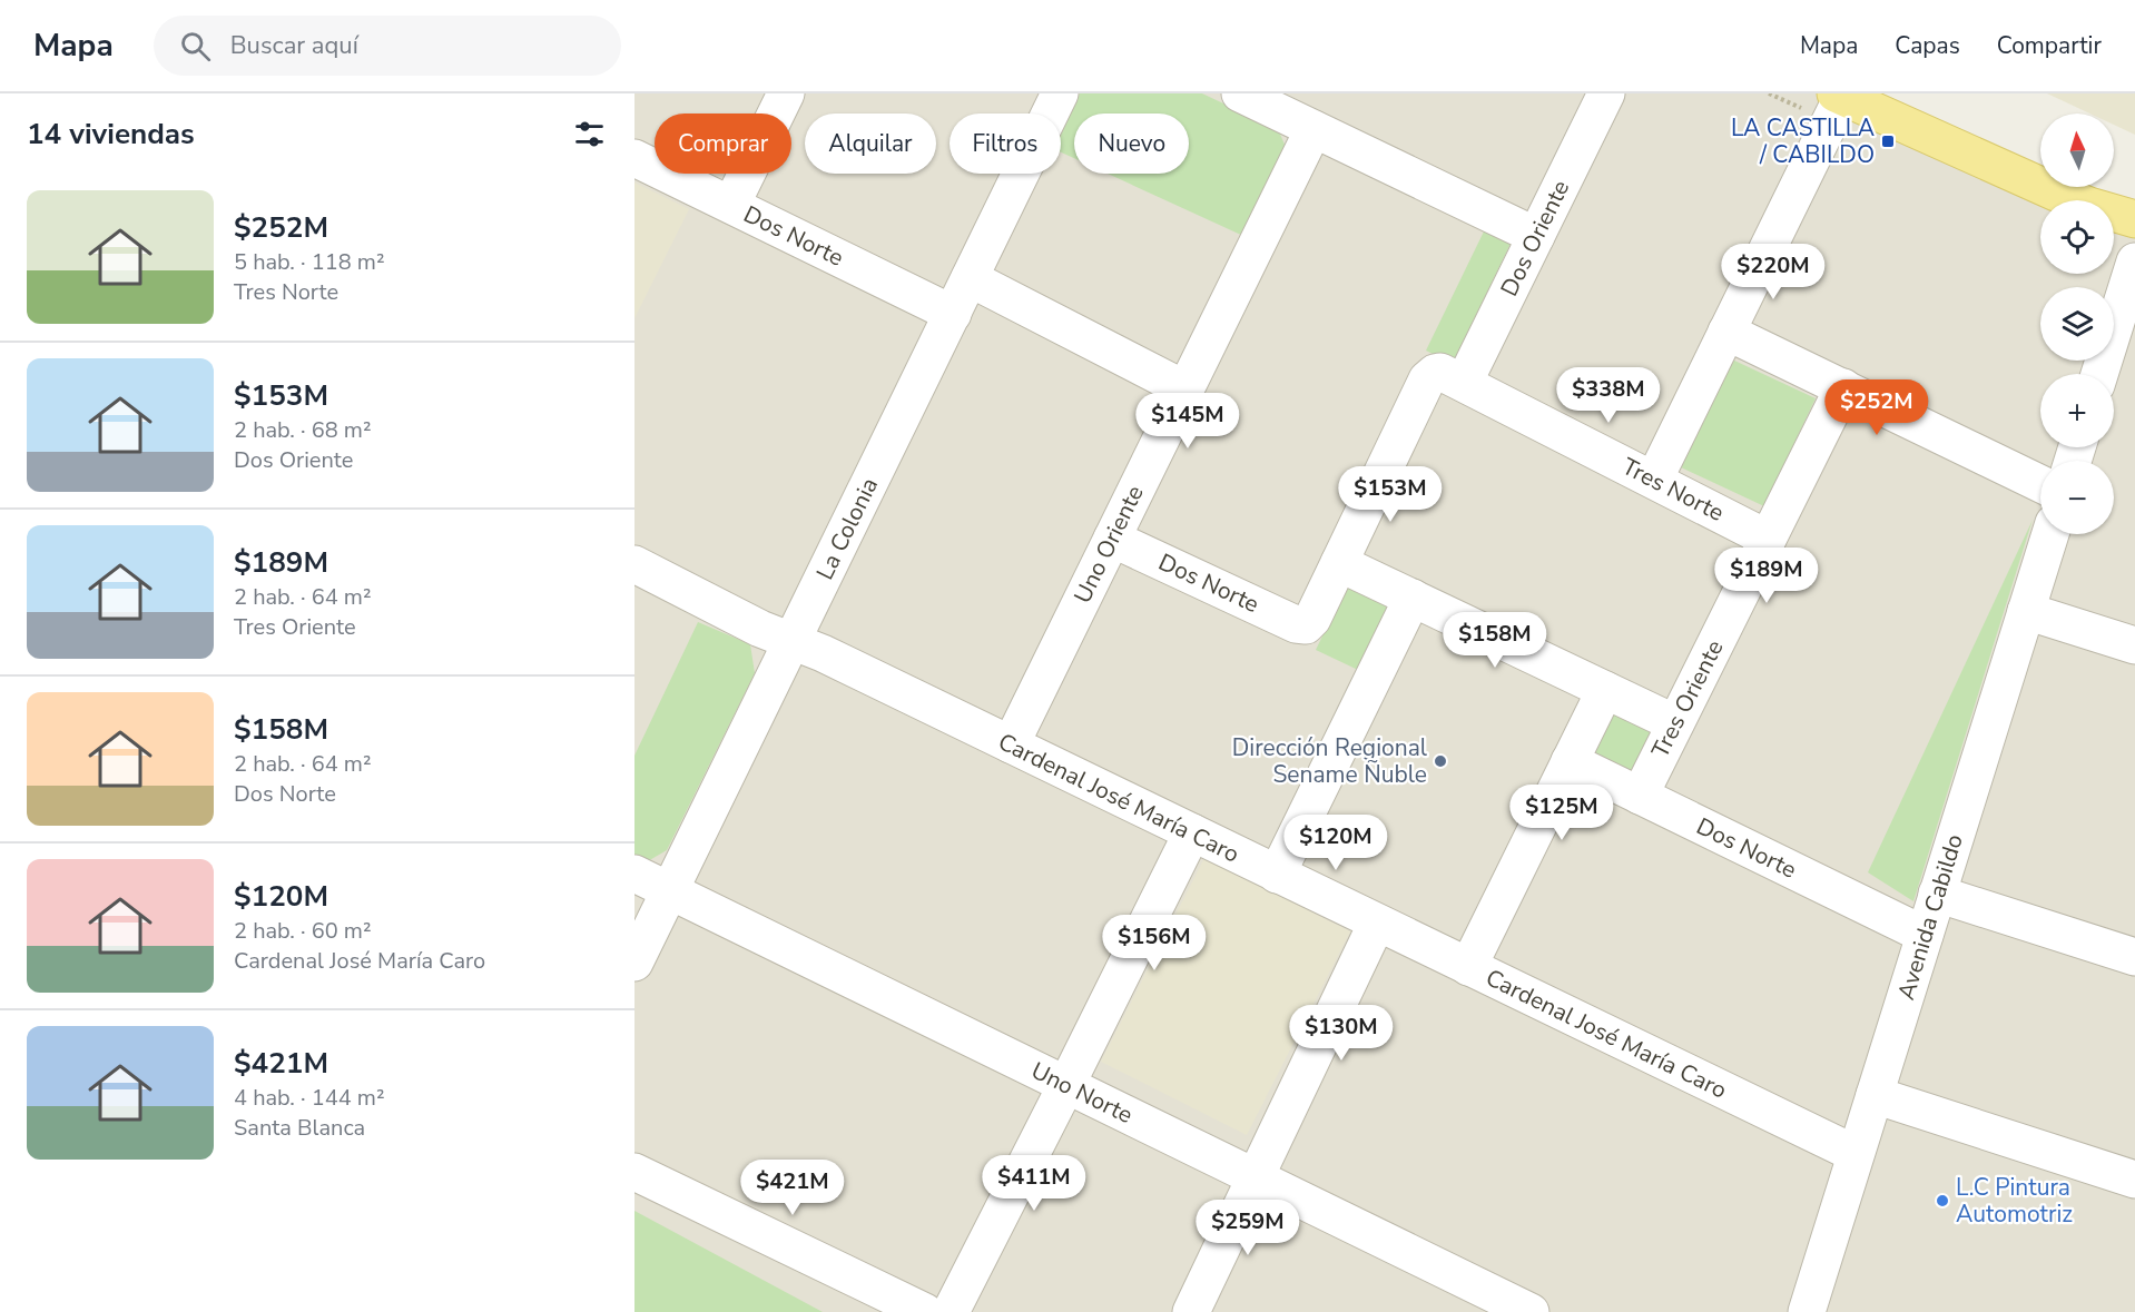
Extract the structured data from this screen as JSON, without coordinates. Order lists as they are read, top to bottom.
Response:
{
  "streets": {
    "street": [
      "Dos Norte",
      "Dos Oriente",
      "Tres Norte",
      "La Colonia",
      "Uno Oriente",
      "Tres Oriente",
      "Cardenal José María Caro",
      "Avenida Cabildo",
      "Uno Norte"
    ]
  },
  "crossings": [
    ["Dos Norte", "Dos Oriente"],
    ["Dos Norte", "La Colonia"],
    ["Dos Norte", "Uno Oriente"],
    ["Dos Norte", "Tres Oriente"],
    ["Dos Norte", "Avenida Cabildo"],
    ["Dos Oriente", "Tres Norte"],
    ["Tres Norte", "Tres Oriente"],
    ["La Colonia", "Cardenal José María Caro"],
    ["La Colonia", "Uno Norte"],
    ["Uno Oriente", "Cardenal José María Caro"],
    ["Cardenal José María Caro", "Avenida Cabildo"]
  ],
  "places": {
    "transit": ["LA CASTILLA / CABILDO"],
    "other": ["Dirección Regional Sename Ñuble", "L.C Pintura Automotriz"]
  },
  "north": "top",
  "page": {
    "header": "Mapa",
    "search": "Buscar aquí",
    "nav": ["Mapa", "Capas", "Compartir"],
    "heading": "14 viviendas",
    "map_buttons": ["+", "−"],
    "chip": [
      "Comprar",
      "Alquilar",
      "Filtros",
      "Nuevo"
    ],
    "list": [
      {
        "name": "$252M",
        "note": "5 hab. · 118 m² · Tres Norte"
      },
      {
        "name": "$153M",
        "note": "2 hab. · 68 m² · Dos Oriente"
      },
      {
        "name": "$189M",
        "note": "2 hab. · 64 m² · Tres Oriente"
      },
      {
        "name": "$158M",
        "note": "2 hab. · 64 m² · Dos Norte"
      },
      {
        "name": "$120M",
        "note": "2 hab. · 60 m² · Cardenal José María Caro"
      },
      {
        "name": "$421M",
        "note": "4 hab. · 144 m² · Santa Blanca"
      }
    ],
    "price": [
      "$220M",
      "$338M",
      "$252M",
      "$145M",
      "$153M",
      "$189M",
      "$158M",
      "$125M",
      "$120M",
      "$156M",
      "$130M",
      "$411M",
      "$421M",
      "$259M"
    ]
  }
}
